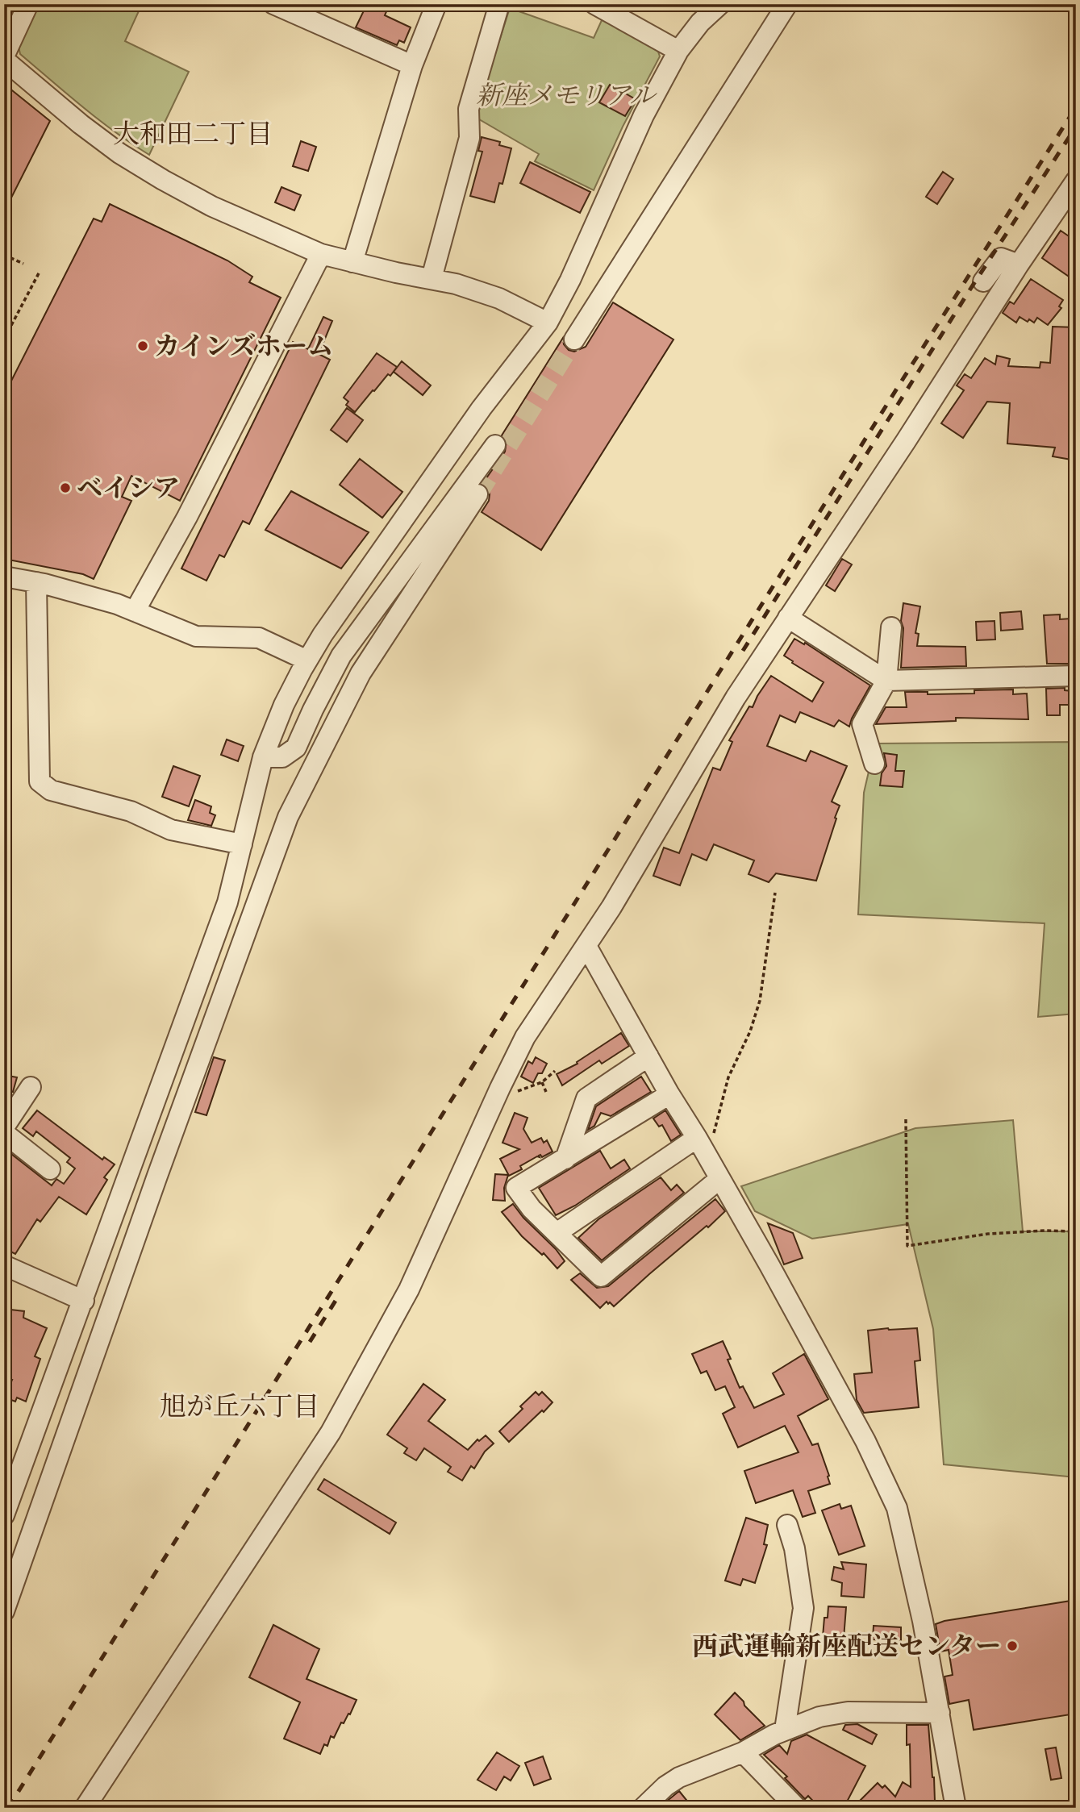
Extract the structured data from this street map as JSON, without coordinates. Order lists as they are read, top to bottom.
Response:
{
  "districts": ["大和田二丁目", "旭が丘六丁目"],
  "parks": ["新座メモリアル"],
  "places": ["カインズホーム", "ベイシア", "西武運輸新座配送センター"]
}
